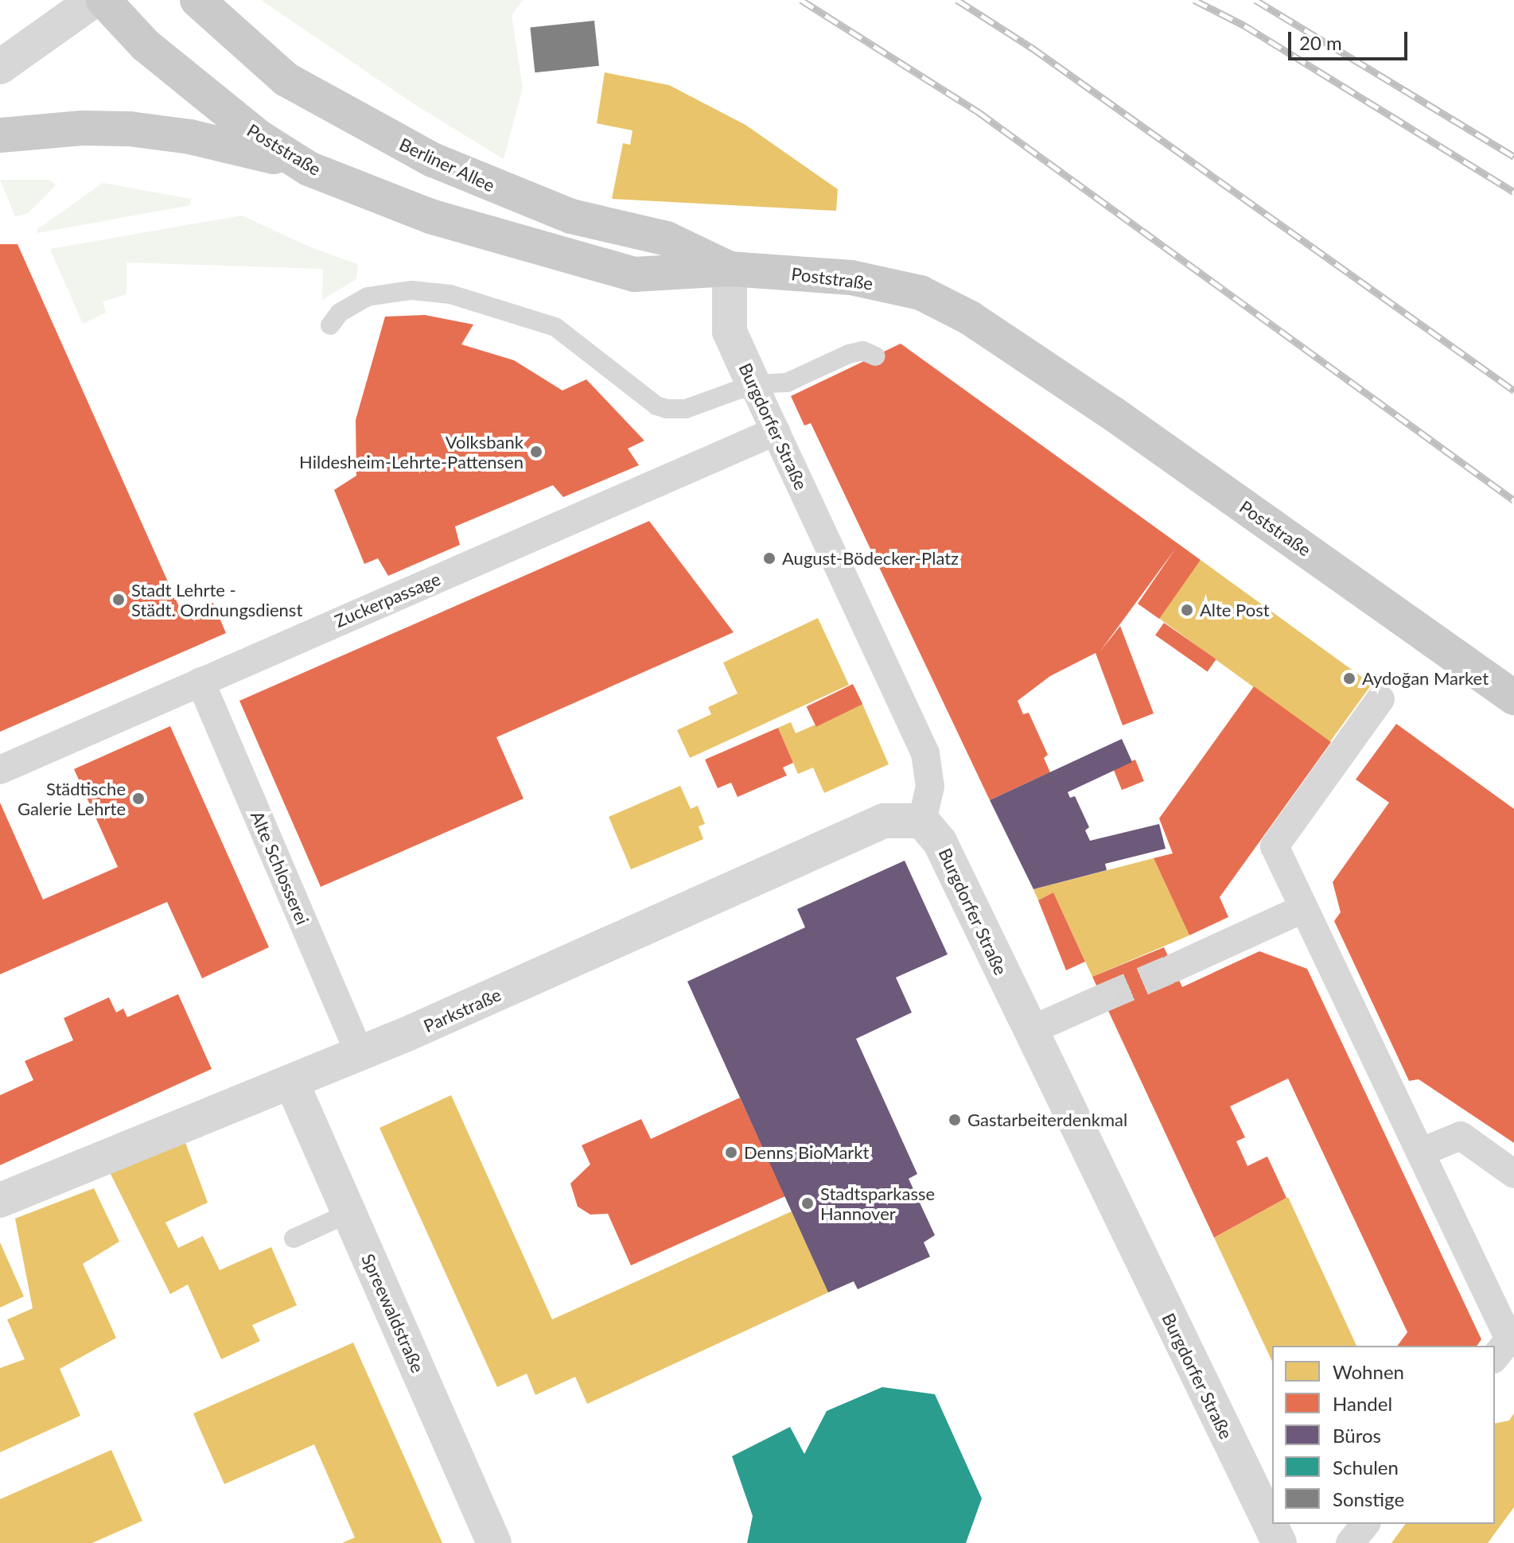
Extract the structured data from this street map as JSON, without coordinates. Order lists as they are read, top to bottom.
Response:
{
  "streets": {
    "main road": ["Poststraße", "Berliner Allee"],
    "street": [
      "Burgdorfer Straße",
      "Zuckerpassage",
      "Alte Schlosserei",
      "Parkstraße",
      "Spreewaldstraße"
    ]
  },
  "crossings": [
    ["Poststraße", "Berliner Allee"],
    ["Poststraße", "Burgdorfer Straße"],
    ["Berliner Allee", "Burgdorfer Straße"],
    ["Burgdorfer Straße", "Zuckerpassage"],
    ["Burgdorfer Straße", "Parkstraße"],
    ["Zuckerpassage", "Alte Schlosserei"],
    ["Alte Schlosserei", "Parkstraße"],
    ["Parkstraße", "Spreewaldstraße"]
  ],
  "places": [
    "Volksbank Hildesheim-Lehrte-Pattensen",
    "August-Bödecker-Platz",
    "Stadt Lehrte - Städt. Ordnungsdienst",
    "Alte Post",
    "Aydoğan Market",
    "Städtische Galerie Lehrte",
    "Gastarbeiterdenkmal",
    "Denns BioMarkt",
    "Stadtsparkasse Hannover"
  ],
  "legend": [
    "Wohnen",
    "Handel",
    "Büros",
    "Schulen",
    "Sonstige"
  ],
  "scale_bar": "20 m"
}
